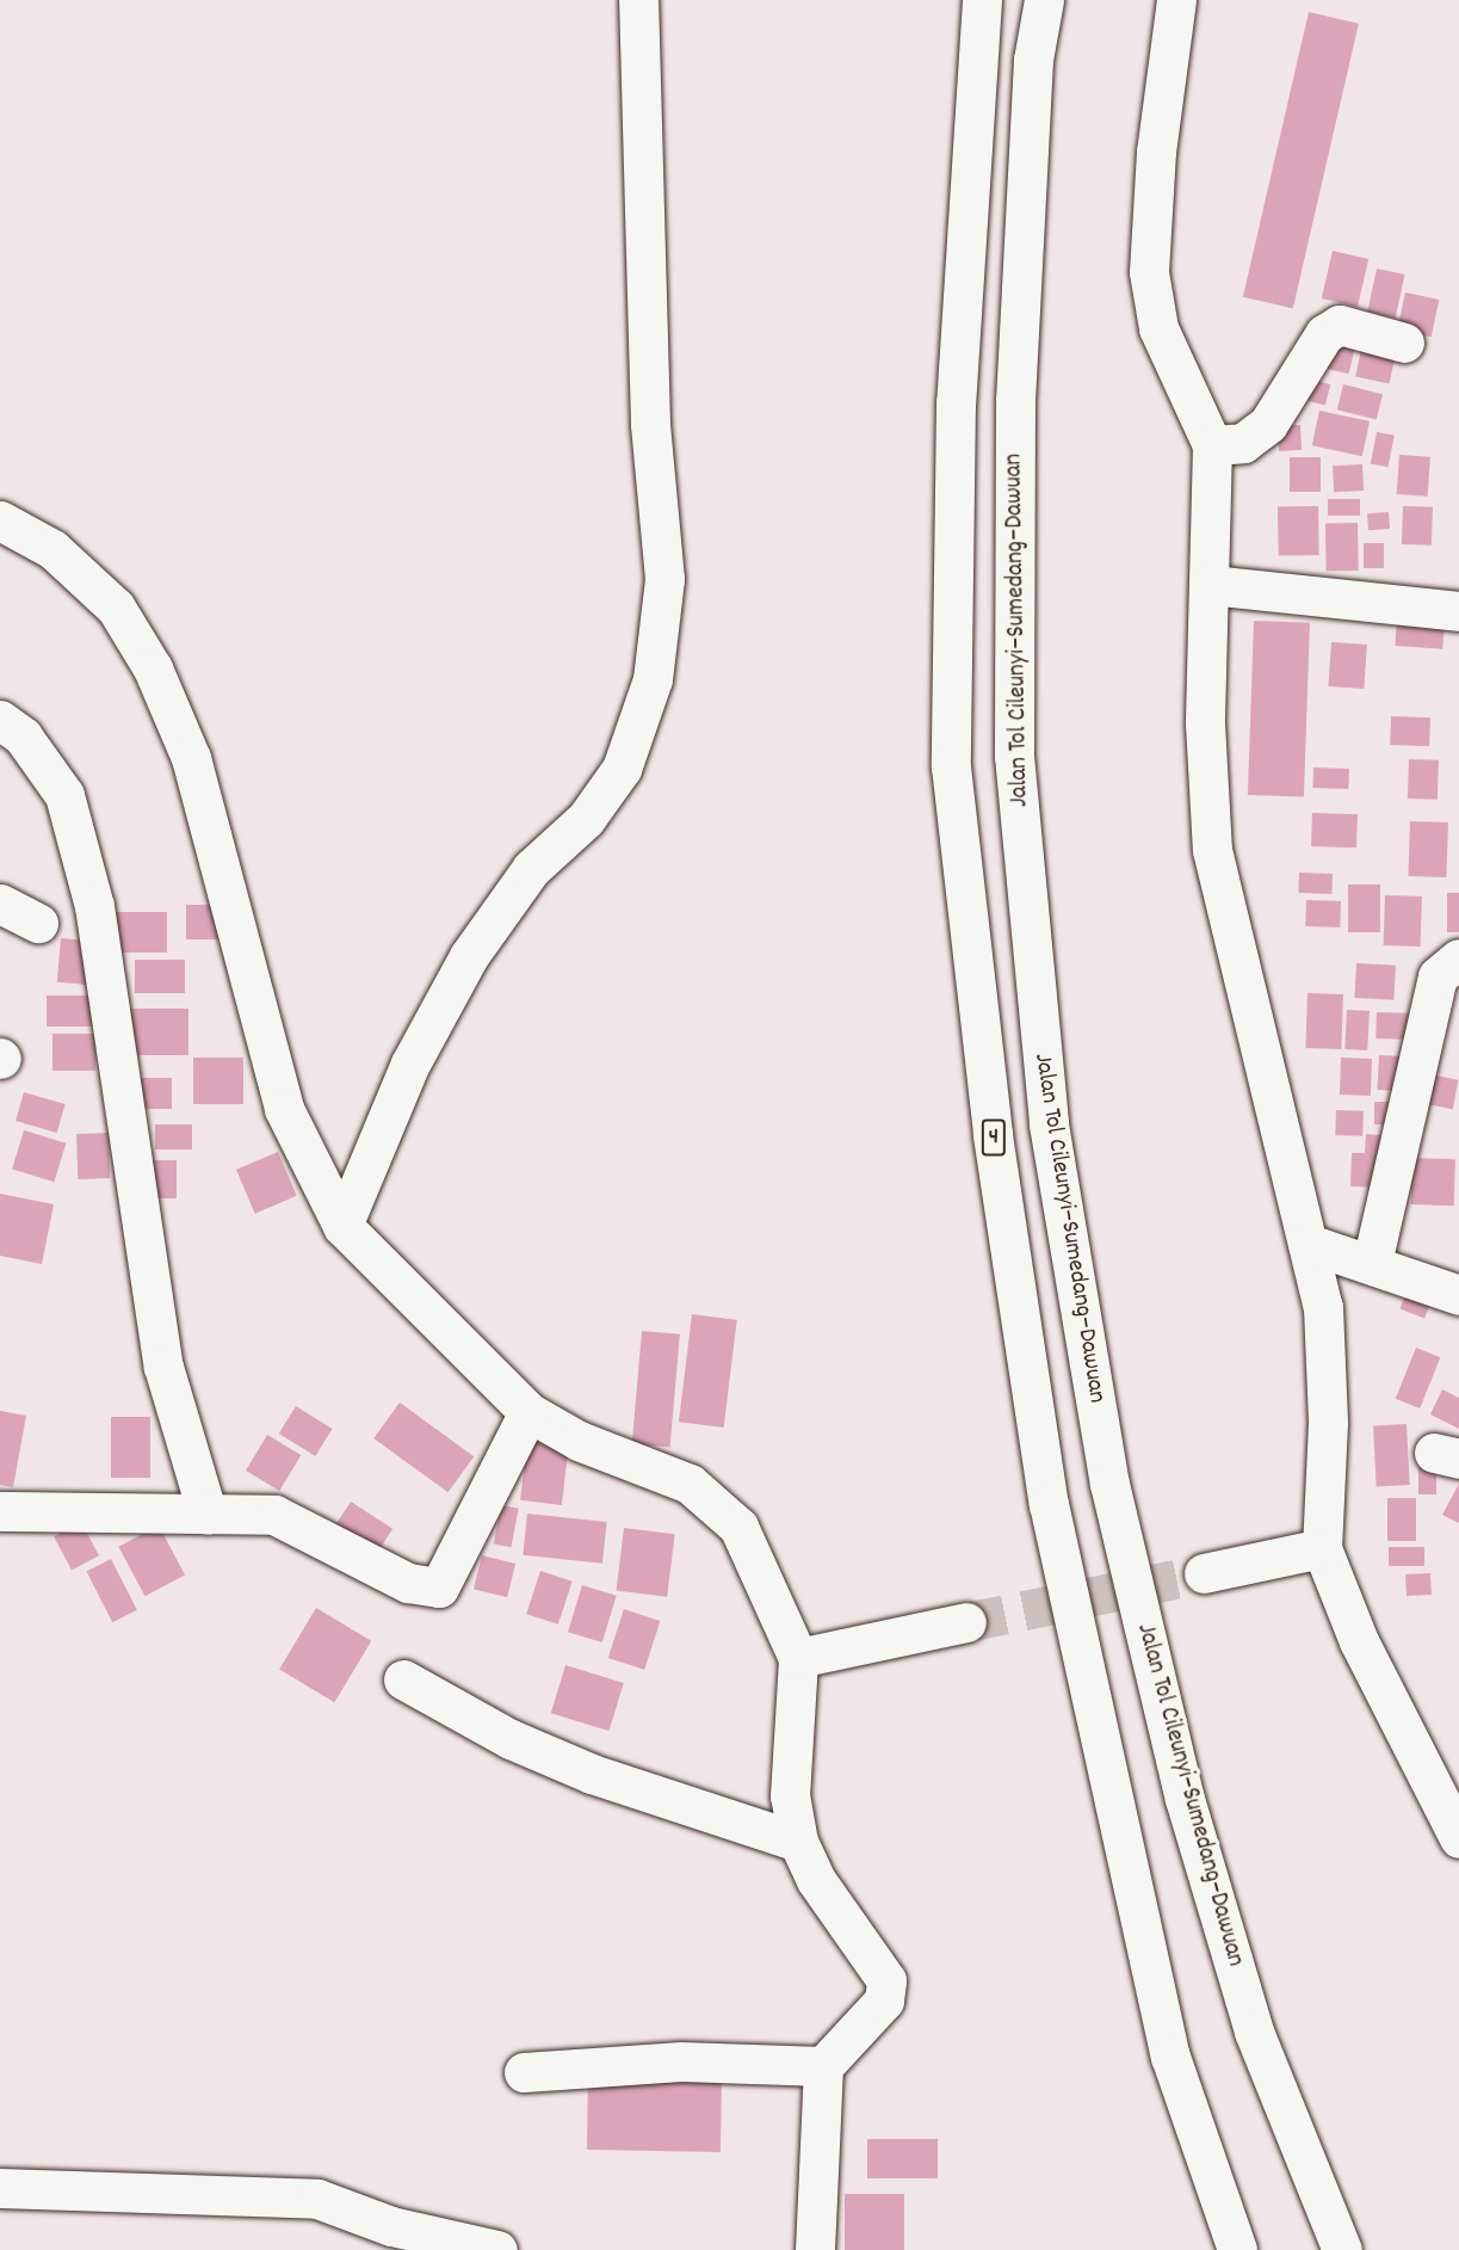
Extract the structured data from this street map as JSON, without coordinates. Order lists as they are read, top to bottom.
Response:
{
  "streets": {
    "main road": ["Jalan Tol Cileunyi–Sumedang–Dawuan", "4"]
  }
}
